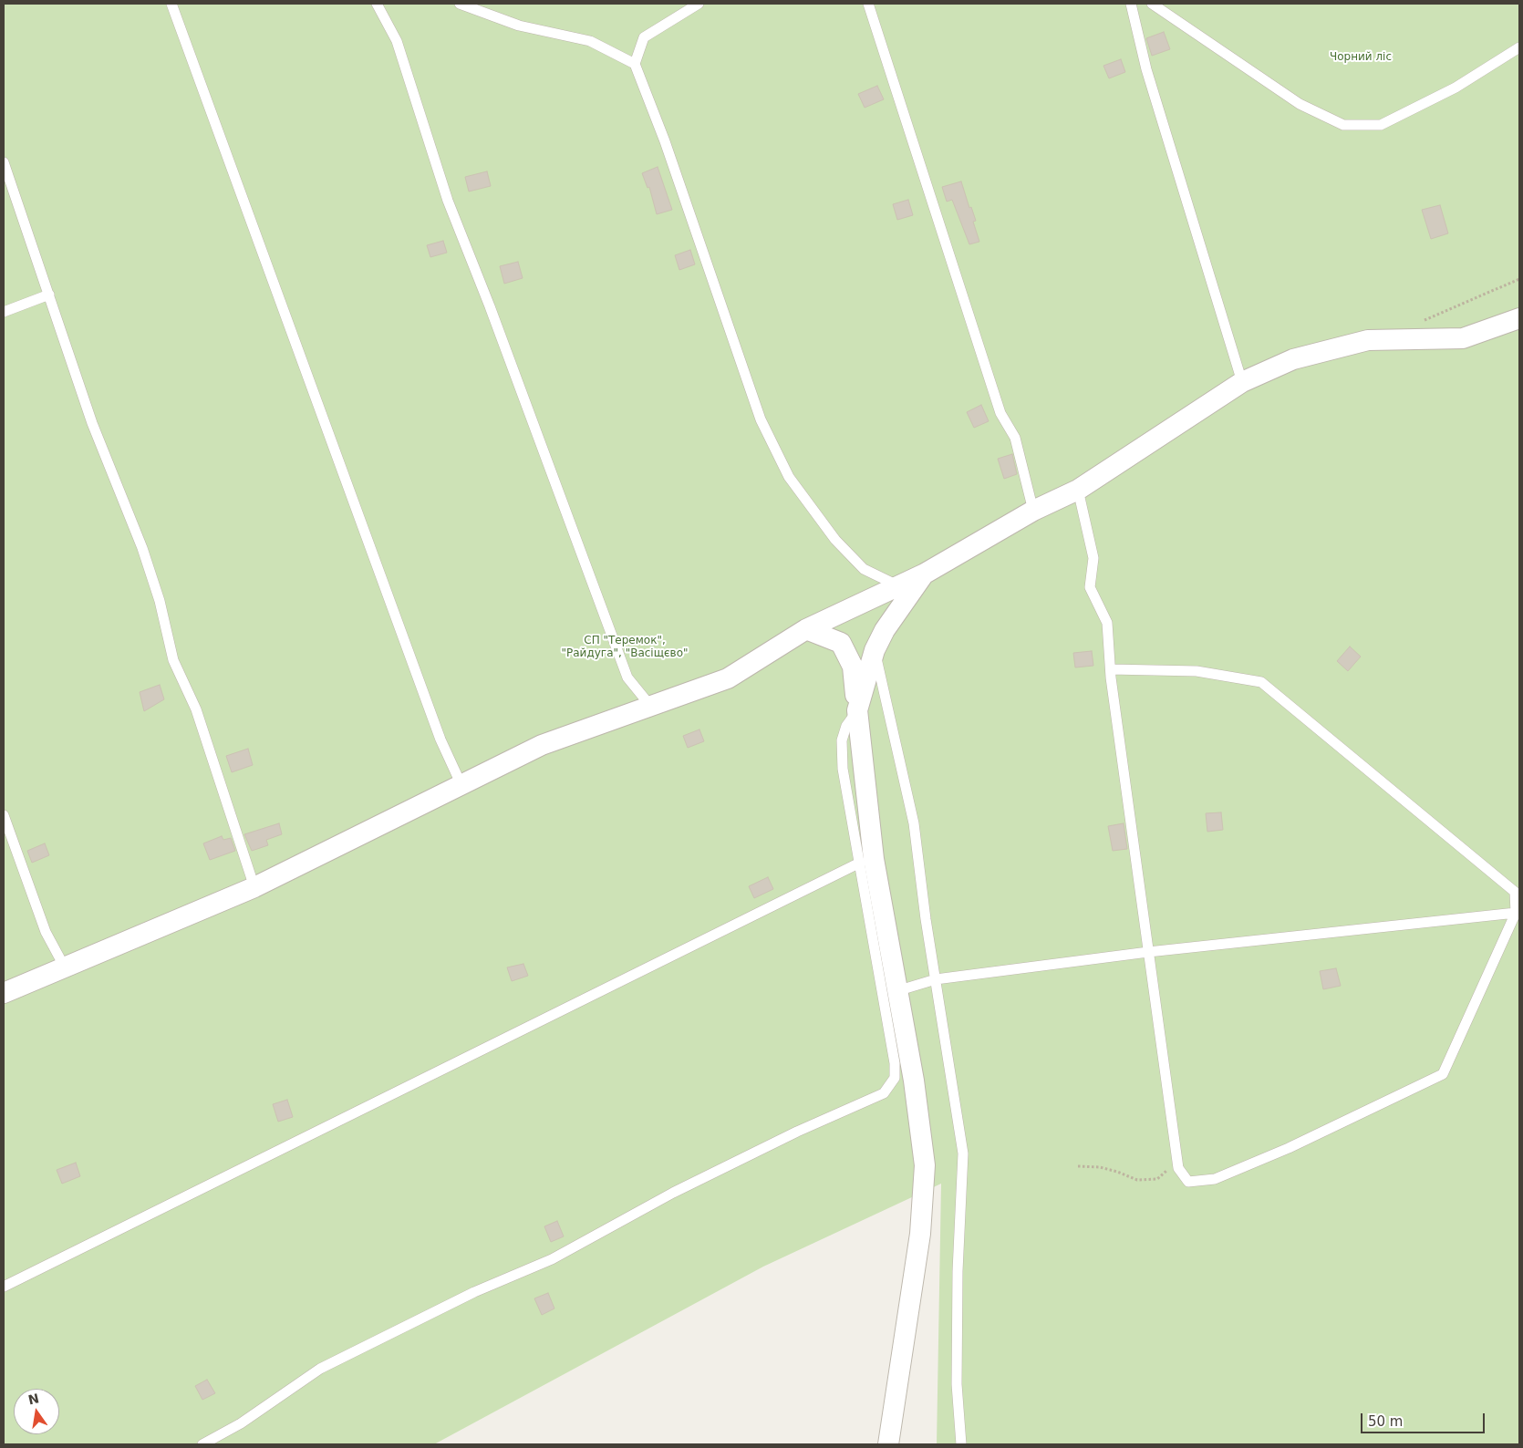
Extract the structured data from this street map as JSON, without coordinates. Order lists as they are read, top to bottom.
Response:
{
  "parks": ["Чорний ліс", "СП \"Теремок\", \"Райдуга\", \"Васіщєво\""],
  "scale_bar": "50 m",
  "north": "top"
}
